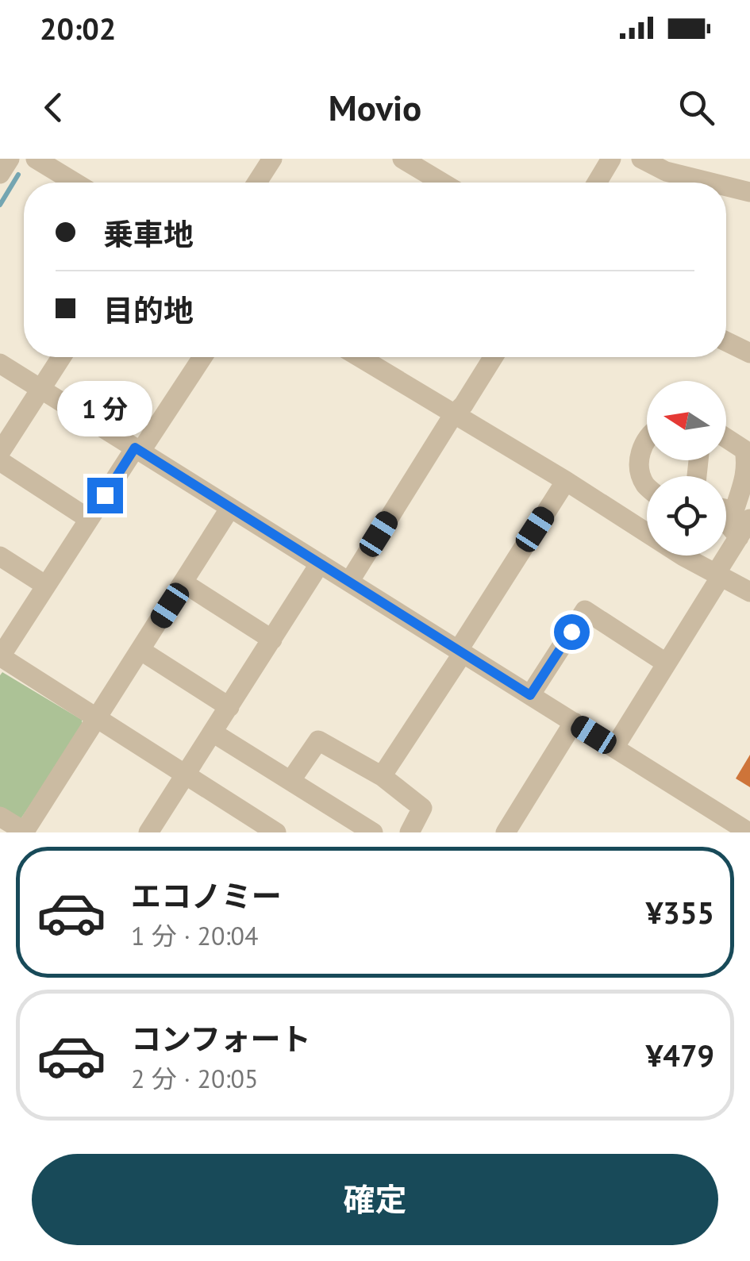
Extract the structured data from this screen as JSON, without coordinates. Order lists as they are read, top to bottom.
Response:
{
  "north": "left",
  "page": {
    "status": "20:02",
    "header": "Movio",
    "banner": ["乗車地", "目的地"],
    "bubble": "1 分",
    "list": [
      {
        "name": "エコノミー",
        "note": "1 分 · 20:04",
        "value": "¥355"
      },
      {
        "name": "コンフォート",
        "note": "2 分 · 20:05",
        "value": "¥479"
      }
    ],
    "buttons": "確定"
  }
}
